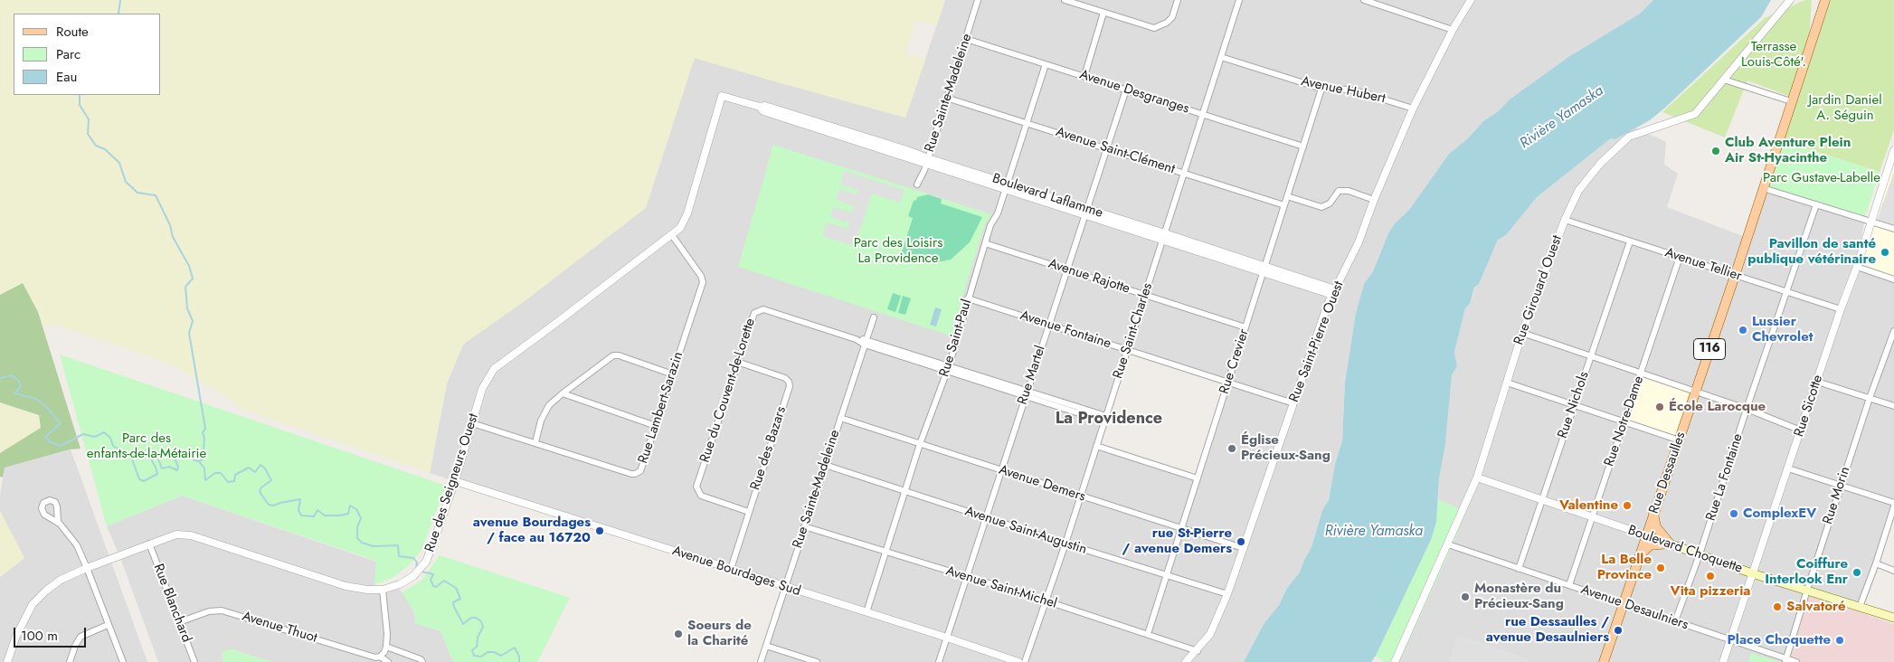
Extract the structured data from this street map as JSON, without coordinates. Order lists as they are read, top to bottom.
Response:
{
  "streets": {
    "main road": ["116", "Rue Dessaulles", "Boulevard Choquette"],
    "street": [
      "Avenue Hubert",
      "Avenue Desgranges",
      "Rue Sainte-Madeleine",
      "Avenue Saint-Clément",
      "Boulevard Laflamme",
      "Avenue Tellier",
      "Avenue Rajotte",
      "Rue Girouard Ouest",
      "Avenue Fontaine",
      "Rue Saint-Charles",
      "Rue Saint-Paul",
      "Rue Saint-Pierre Ouest",
      "Rue Crevier",
      "Rue Martel",
      "Rue du Couvent-de-Lorette",
      "Rue Nichols",
      "Rue Sicotte",
      "Rue Lambert-Sarazin",
      "Rue Notre-Dame",
      "Rue des Bazars",
      "Rue La Fontaine",
      "Rue des Seigneurs Ouest",
      "Avenue Demers",
      "Rue Morin",
      "Avenue Saint-Augustin",
      "Avenue Bourdages Sud",
      "Avenue Saint-Michel",
      "Rue Blanchard",
      "Avenue Desaulniers",
      "Avenue Thuot"
    ]
  },
  "crossings": [
    ["Avenue Hubert", "Rue Saint-Charles"],
    ["Avenue Hubert", "Rue Saint-Pierre Ouest"],
    ["Avenue Hubert", "Rue Crevier"],
    ["Avenue Desgranges", "Rue Sainte-Madeleine"],
    ["Avenue Desgranges", "Rue Saint-Charles"],
    ["Avenue Desgranges", "Rue Saint-Paul"],
    ["Avenue Desgranges", "Rue Crevier"],
    ["Avenue Desgranges", "Rue Martel"],
    ["Rue Sainte-Madeleine", "Avenue Saint-Clément"],
    ["Rue Sainte-Madeleine", "Boulevard Laflamme"],
    ["Rue Sainte-Madeleine", "Rue du Couvent-de-Lorette"],
    ["Rue Sainte-Madeleine", "Avenue Demers"],
    ["Rue Sainte-Madeleine", "Avenue Saint-Augustin"],
    ["Rue Sainte-Madeleine", "Avenue Bourdages Sud"],
    ["Rue Sainte-Madeleine", "Avenue Saint-Michel"],
    ["Avenue Saint-Clément", "Rue Saint-Charles"],
    ["Avenue Saint-Clément", "Rue Saint-Paul"],
    ["Avenue Saint-Clément", "Rue Crevier"],
    ["Avenue Saint-Clément", "Rue Martel"],
    ["Boulevard Laflamme", "Rue Saint-Charles"],
    ["Boulevard Laflamme", "Rue Saint-Paul"],
    ["Boulevard Laflamme", "Rue Saint-Pierre Ouest"],
    ["Boulevard Laflamme", "Rue Crevier"],
    ["Boulevard Laflamme", "Rue Martel"],
    ["Boulevard Laflamme", "Rue des Seigneurs Ouest"],
    ["Avenue Tellier", "Rue Girouard Ouest"],
    ["Avenue Tellier", "Rue Nichols"],
    ["Avenue Tellier", "Rue Sicotte"],
    ["Avenue Tellier", "Rue Notre-Dame"],
    ["Avenue Tellier", "Rue Dessaulles"],
    ["Avenue Tellier", "Rue La Fontaine"],
    ["Avenue Rajotte", "Rue Saint-Charles"],
    ["Avenue Rajotte", "Rue Saint-Paul"],
    ["Avenue Rajotte", "Rue Crevier"],
    ["Avenue Rajotte", "Rue Martel"],
    ["Rue Girouard Ouest", "Boulevard Choquette"],
    ["Rue Girouard Ouest", "Avenue Desaulniers"],
    ["Avenue Fontaine", "Rue Saint-Charles"],
    ["Avenue Fontaine", "Rue Saint-Paul"],
    ["Avenue Fontaine", "Rue Saint-Pierre Ouest"],
    ["Avenue Fontaine", "Rue Crevier"],
    ["Avenue Fontaine", "Rue Martel"],
    ["Rue Saint-Charles", "Rue du Couvent-de-Lorette"],
    ["Rue Saint-Charles", "Avenue Demers"],
    ["Rue Saint-Charles", "Avenue Saint-Augustin"],
    ["Rue Saint-Charles", "Avenue Saint-Michel"],
    ["Rue Saint-Paul", "Rue du Couvent-de-Lorette"],
    ["Rue Saint-Paul", "Avenue Demers"],
    ["Rue Saint-Paul", "Avenue Saint-Augustin"],
    ["Rue Saint-Paul", "Avenue Bourdages Sud"],
    ["Rue Saint-Paul", "Avenue Saint-Michel"],
    ["Rue Saint-Pierre Ouest", "Avenue Demers"],
    ["Rue Saint-Pierre Ouest", "Avenue Saint-Augustin"],
    ["Rue Saint-Pierre Ouest", "Avenue Saint-Michel"],
    ["Rue Crevier", "Avenue Demers"],
    ["Rue Crevier", "Avenue Saint-Augustin"],
    ["Rue Crevier", "Avenue Saint-Michel"],
    ["Rue Martel", "Rue du Couvent-de-Lorette"],
    ["Rue Martel", "Avenue Demers"],
    ["Rue Martel", "Avenue Saint-Augustin"],
    ["Rue Martel", "Avenue Bourdages Sud"],
    ["Rue Martel", "Avenue Saint-Michel"],
    ["Rue du Couvent-de-Lorette", "Rue des Bazars"],
    ["Rue Nichols", "Boulevard Choquette"],
    ["Rue Nichols", "Avenue Desaulniers"],
    ["Rue Sicotte", "Boulevard Choquette"],
    ["Rue Sicotte", "Avenue Desaulniers"],
    ["Rue Lambert-Sarazin", "Rue des Seigneurs Ouest"],
    ["Rue Notre-Dame", "Boulevard Choquette"],
    ["Rue Notre-Dame", "Avenue Desaulniers"],
    ["Rue des Bazars", "Avenue Bourdages Sud"],
    ["Rue Dessaulles", "Boulevard Choquette"],
    ["Rue Dessaulles", "Avenue Desaulniers"],
    ["Rue La Fontaine", "Boulevard Choquette"],
    ["Rue La Fontaine", "Avenue Desaulniers"],
    ["Rue des Seigneurs Ouest", "Avenue Bourdages Sud"],
    ["Rue des Seigneurs Ouest", "Rue Blanchard"],
    ["Rue Morin", "Boulevard Choquette"],
    ["Rue Morin", "Avenue Desaulniers"],
    ["Rue Blanchard", "Avenue Thuot"]
  ],
  "districts": ["La Providence"],
  "water": ["Rivière Yamaska"],
  "parks": [
    "Terrasse Louis-Côté'.",
    "Jardin Daniel A. Séguin",
    "Parc Gustave-Labelle",
    "Parc des Loisirs La Providence",
    "Parc des enfants-de-la-Métairie"
  ],
  "places": [
    "Club Aventure Plein Air St-Hyacinthe",
    "Pavillon de santé publique vétérinaire",
    "Lussier Chevrolet",
    "École Larocque",
    "Église Précieux-Sang",
    "Valentine",
    "ComplexEV",
    "avenue Bourdages / face au 16720",
    "rue St-Pierre / avenue Demers",
    "La Belle Province",
    "Coiffure Interlook Enr",
    "Vita pizzeria",
    "Monastère du Précieux-Sang",
    "Salvatoré",
    "rue Dessaulles / avenue Desaulniers",
    "Soeurs de la Charité",
    "Place Choquette"
  ],
  "legend": ["Route", "Parc", "Eau"],
  "scale_bar": "100 m"
}
